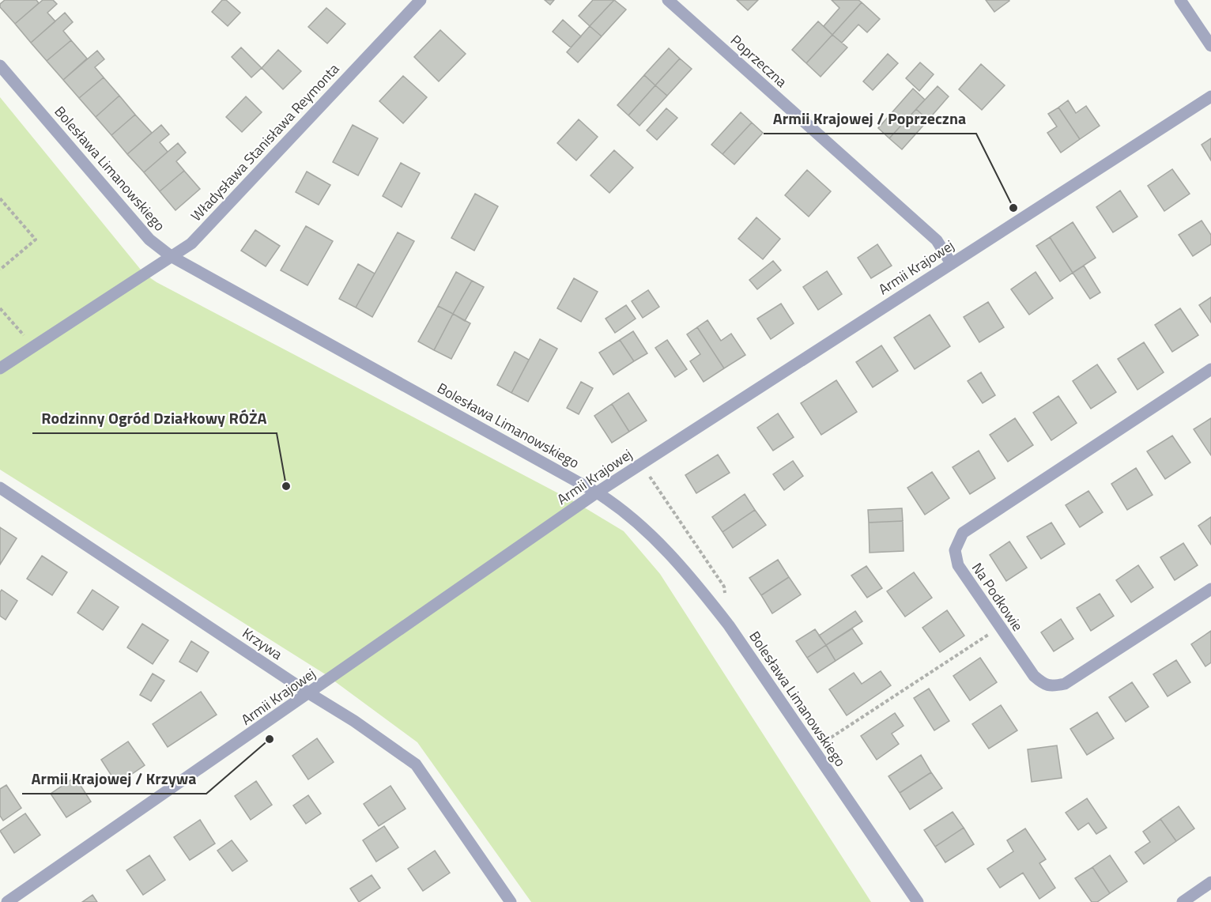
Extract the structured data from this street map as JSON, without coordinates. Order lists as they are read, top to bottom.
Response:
{
  "streets": {
    "street": [
      "Poprzeczna",
      "Władysława Stanisława Reymonta",
      "Bolesława Limanowskiego",
      "Armii Krajowej",
      "Na Podkowie",
      "Krzywa"
    ]
  },
  "crossings": [
    ["Poprzeczna", "Armii Krajowej"],
    ["Władysława Stanisława Reymonta", "Bolesława Limanowskiego"],
    ["Bolesława Limanowskiego", "Armii Krajowej"],
    ["Armii Krajowej", "Krzywa"]
  ],
  "places": ["Armii Krajowej / Poprzeczna", "Rodzinny Ogród Działkowy RÓŻA", "Armii Krajowej / Krzywa"]
}
